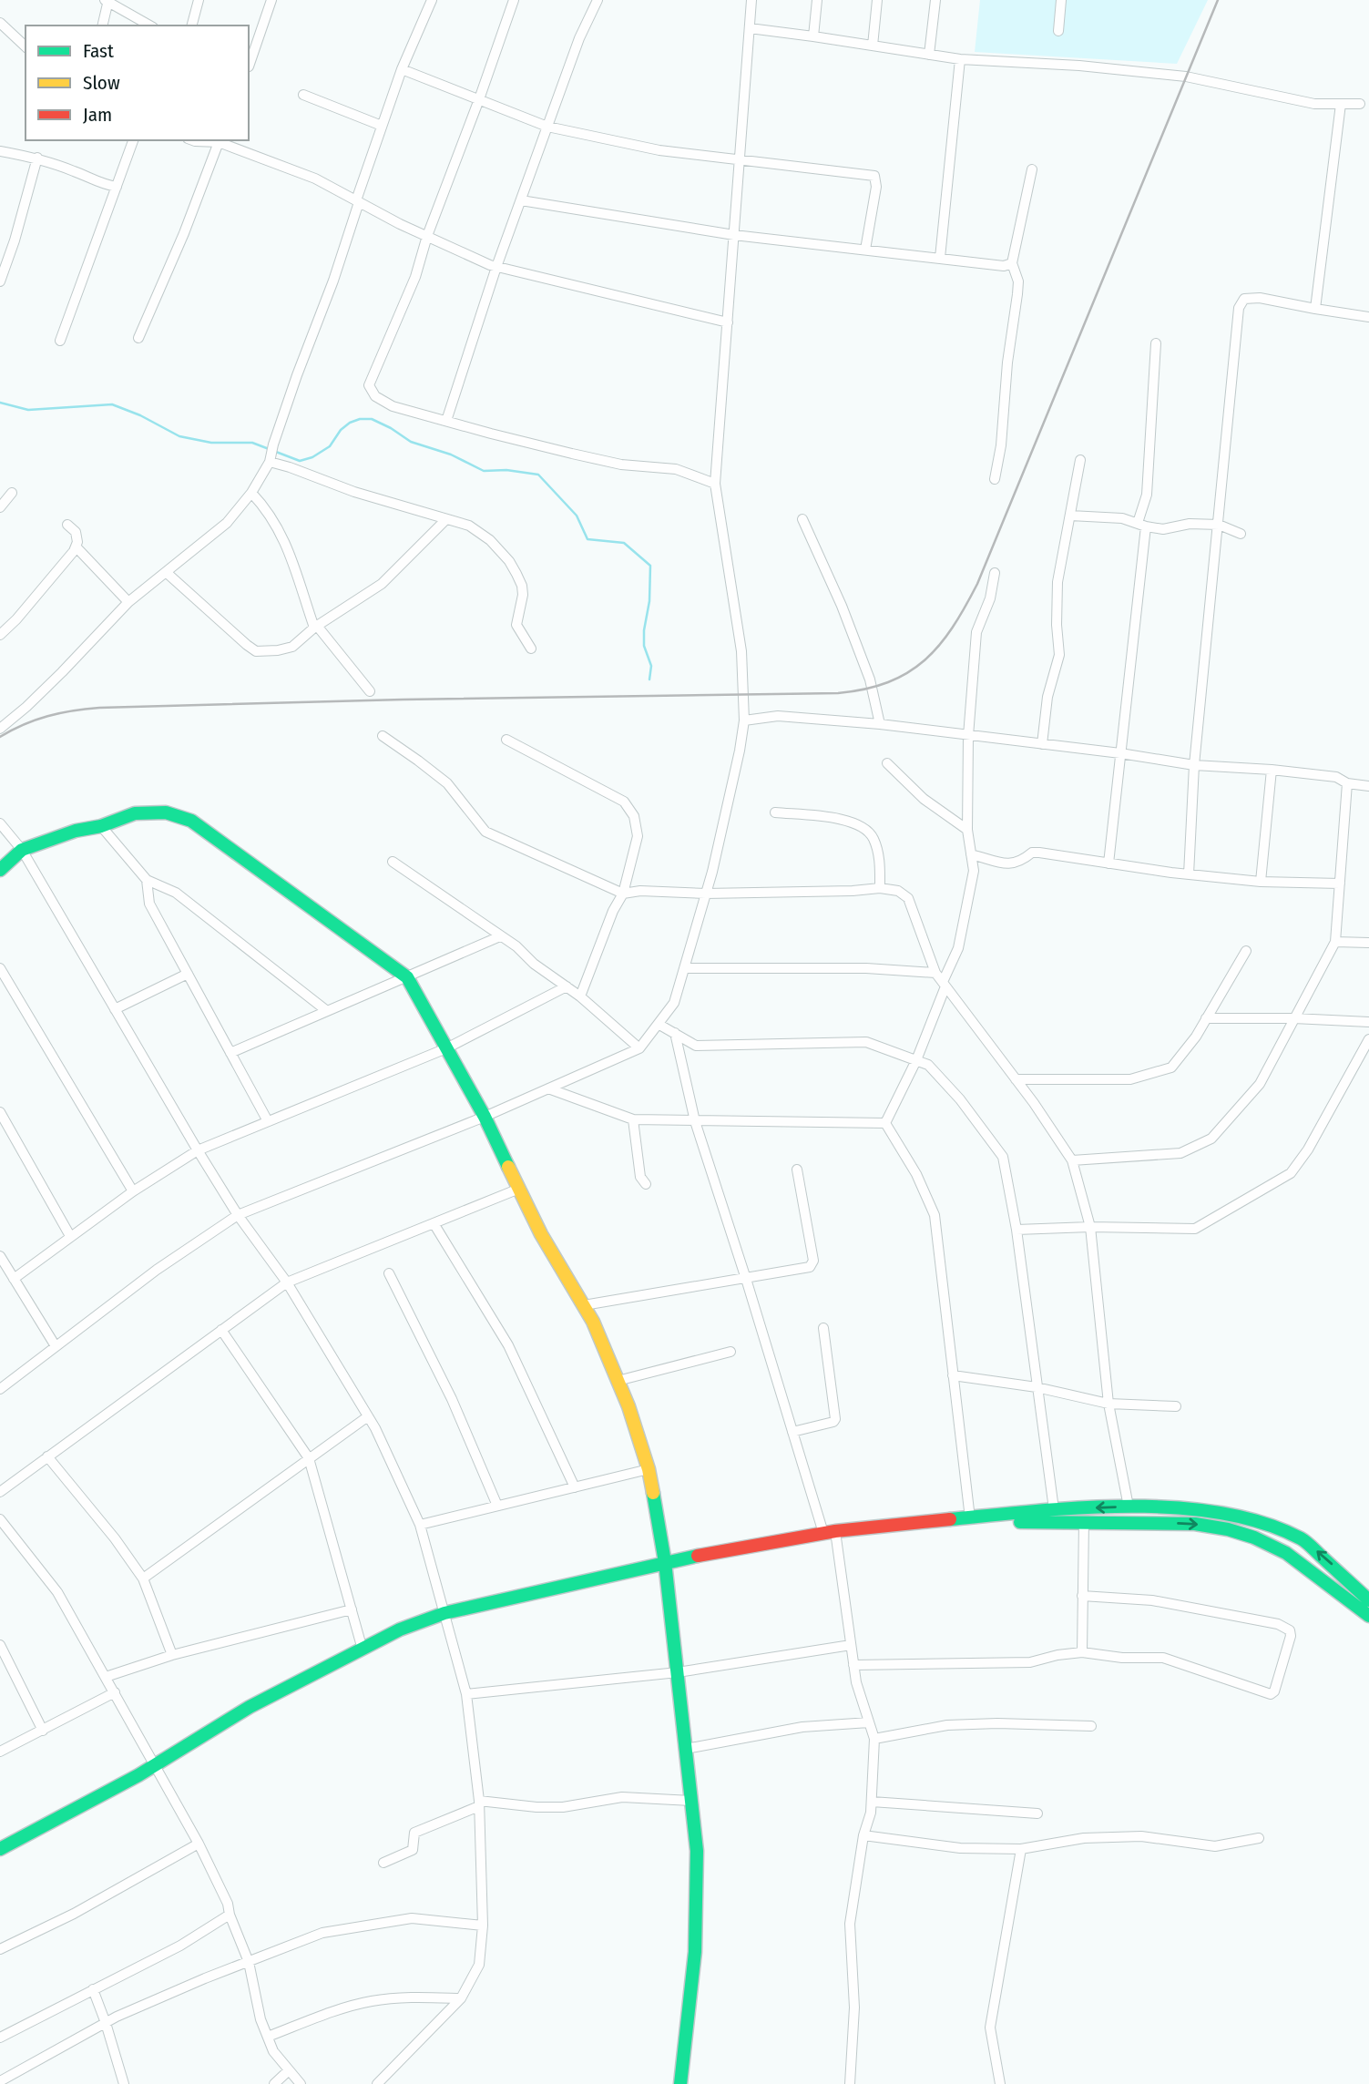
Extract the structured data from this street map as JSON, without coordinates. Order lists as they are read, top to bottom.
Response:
{
  "legend": ["Fast", "Slow", "Jam"]
}
